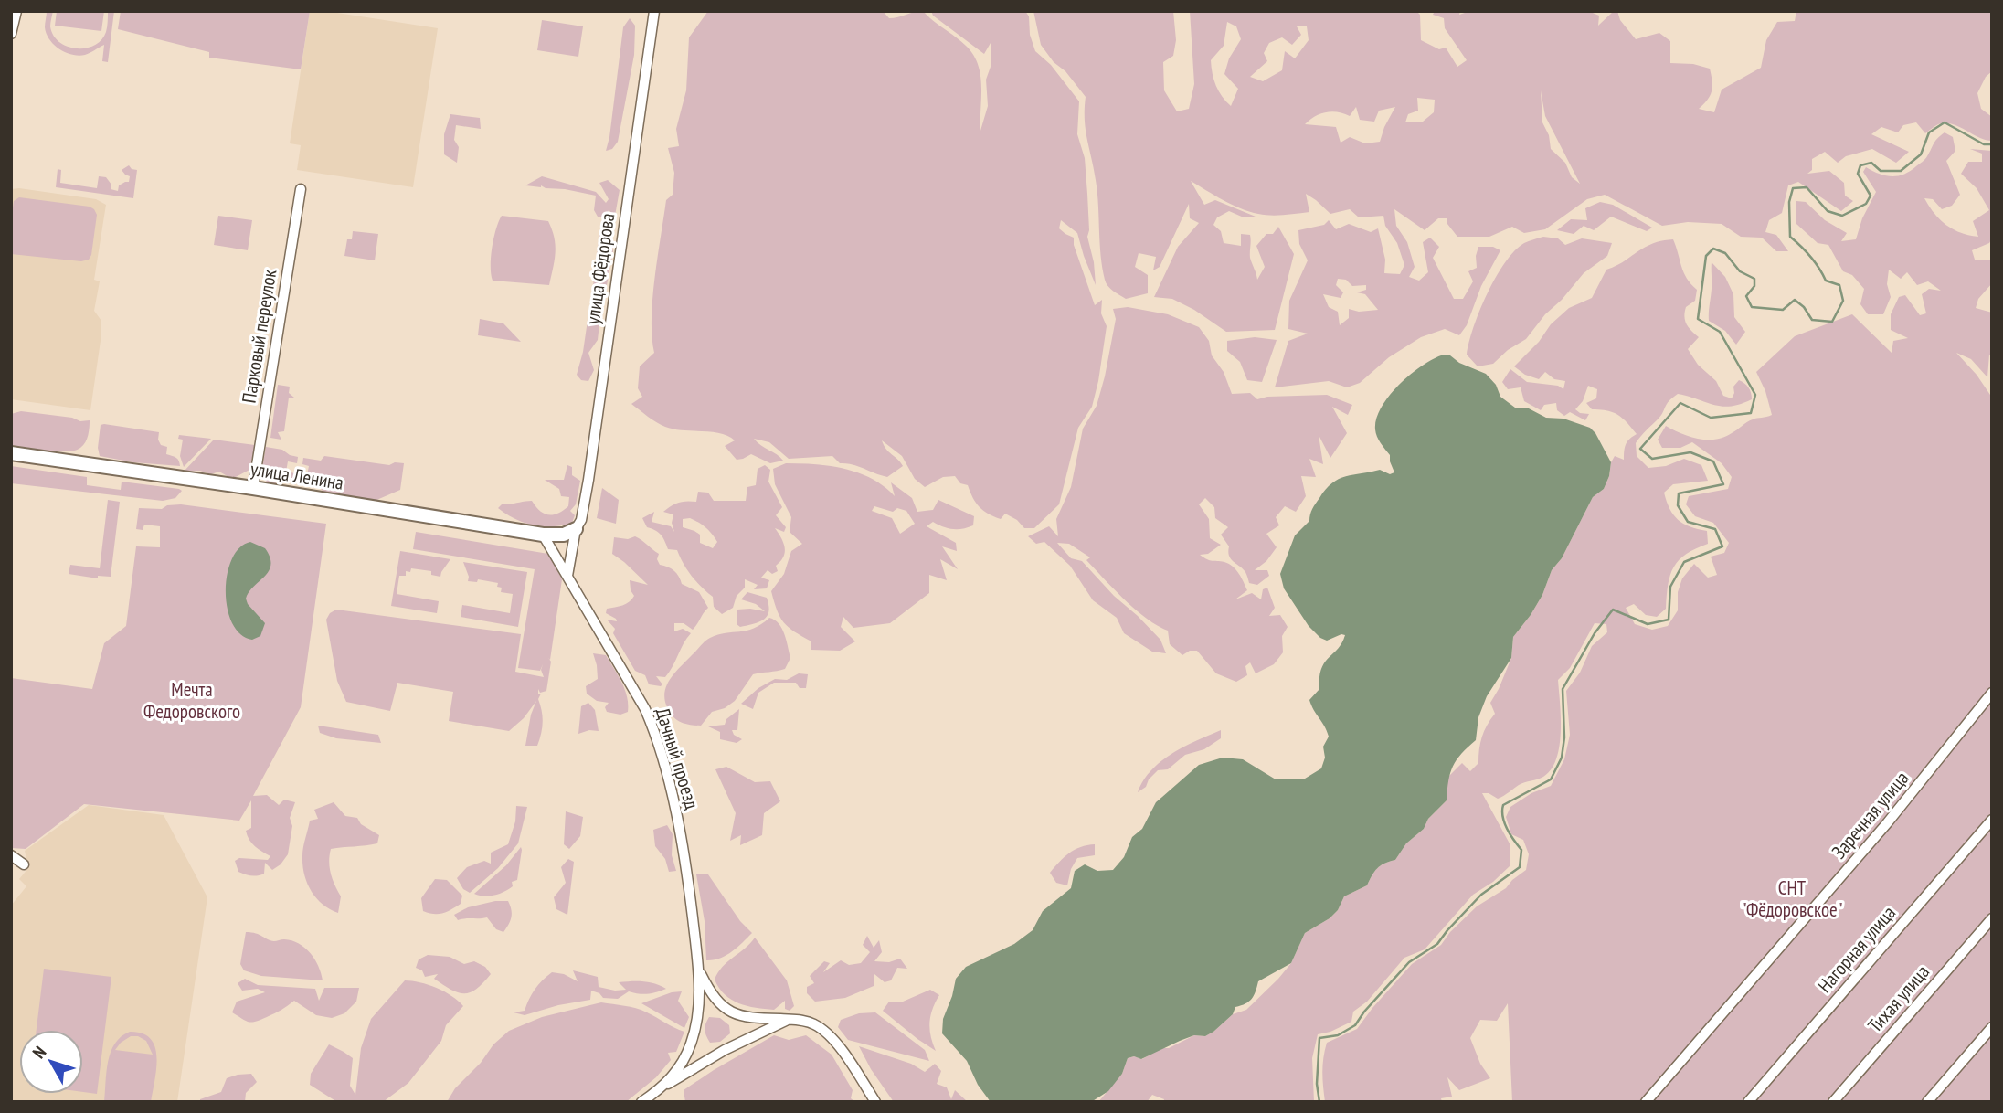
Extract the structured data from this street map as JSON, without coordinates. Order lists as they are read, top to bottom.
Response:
{
  "streets": {
    "street": [
      "улица Фёдорова",
      "Парковый переулок",
      "улица Ленина",
      "Дачный проезд",
      "Заречная улица",
      "Нагорная улица",
      "Тихая улица"
    ]
  },
  "crossings": [
    ["улица Фёдорова", "улица Ленина"],
    ["улица Фёдорова", "Дачный проезд"],
    ["Парковый переулок", "улица Ленина"],
    ["улица Ленина", "Дачный проезд"]
  ],
  "parks": ["Мечта Федоровского", "СНТ \"Фёдоровское\""],
  "north": "top left"
}
